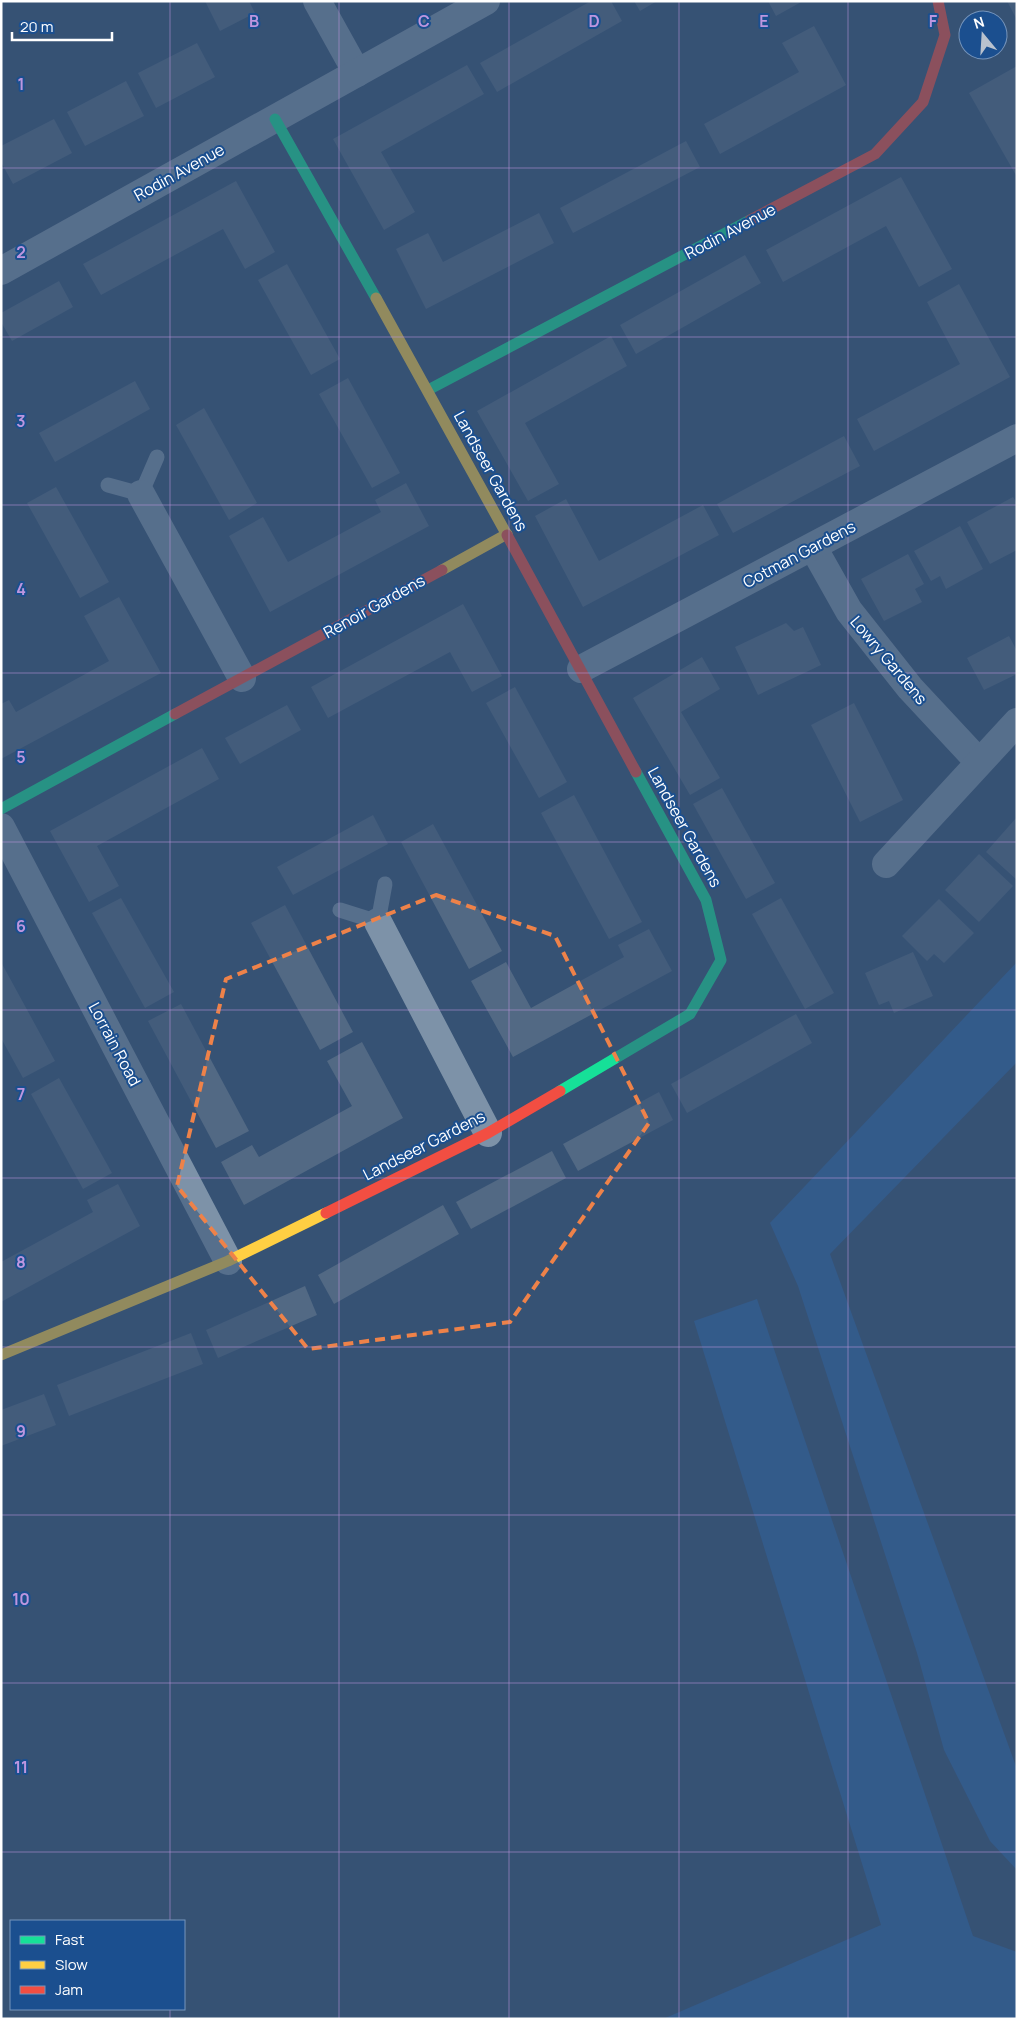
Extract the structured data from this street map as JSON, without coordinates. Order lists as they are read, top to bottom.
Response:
{
  "streets": {
    "street": [
      "Rodin Avenue",
      "Landseer Gardens",
      "Cotman Gardens",
      "Renoir Gardens",
      "Lowry Gardens",
      "Lorrain Road"
    ]
  },
  "crossings": [
    ["Rodin Avenue", "Landseer Gardens"],
    ["Landseer Gardens", "Cotman Gardens"],
    ["Landseer Gardens", "Renoir Gardens"],
    ["Landseer Gardens", "Lorrain Road"],
    ["Cotman Gardens", "Lowry Gardens"]
  ],
  "legend": ["Fast", "Slow", "Jam"],
  "scale_bar": "20 m",
  "north": "top",
  "grid": {
    "columns": [
      "B",
      "C",
      "D",
      "E",
      "F"
    ],
    "rows": [
      "1",
      "2",
      "3",
      "4",
      "5",
      "6",
      "7",
      "8",
      "9",
      "10",
      "11"
    ]
  }
}
